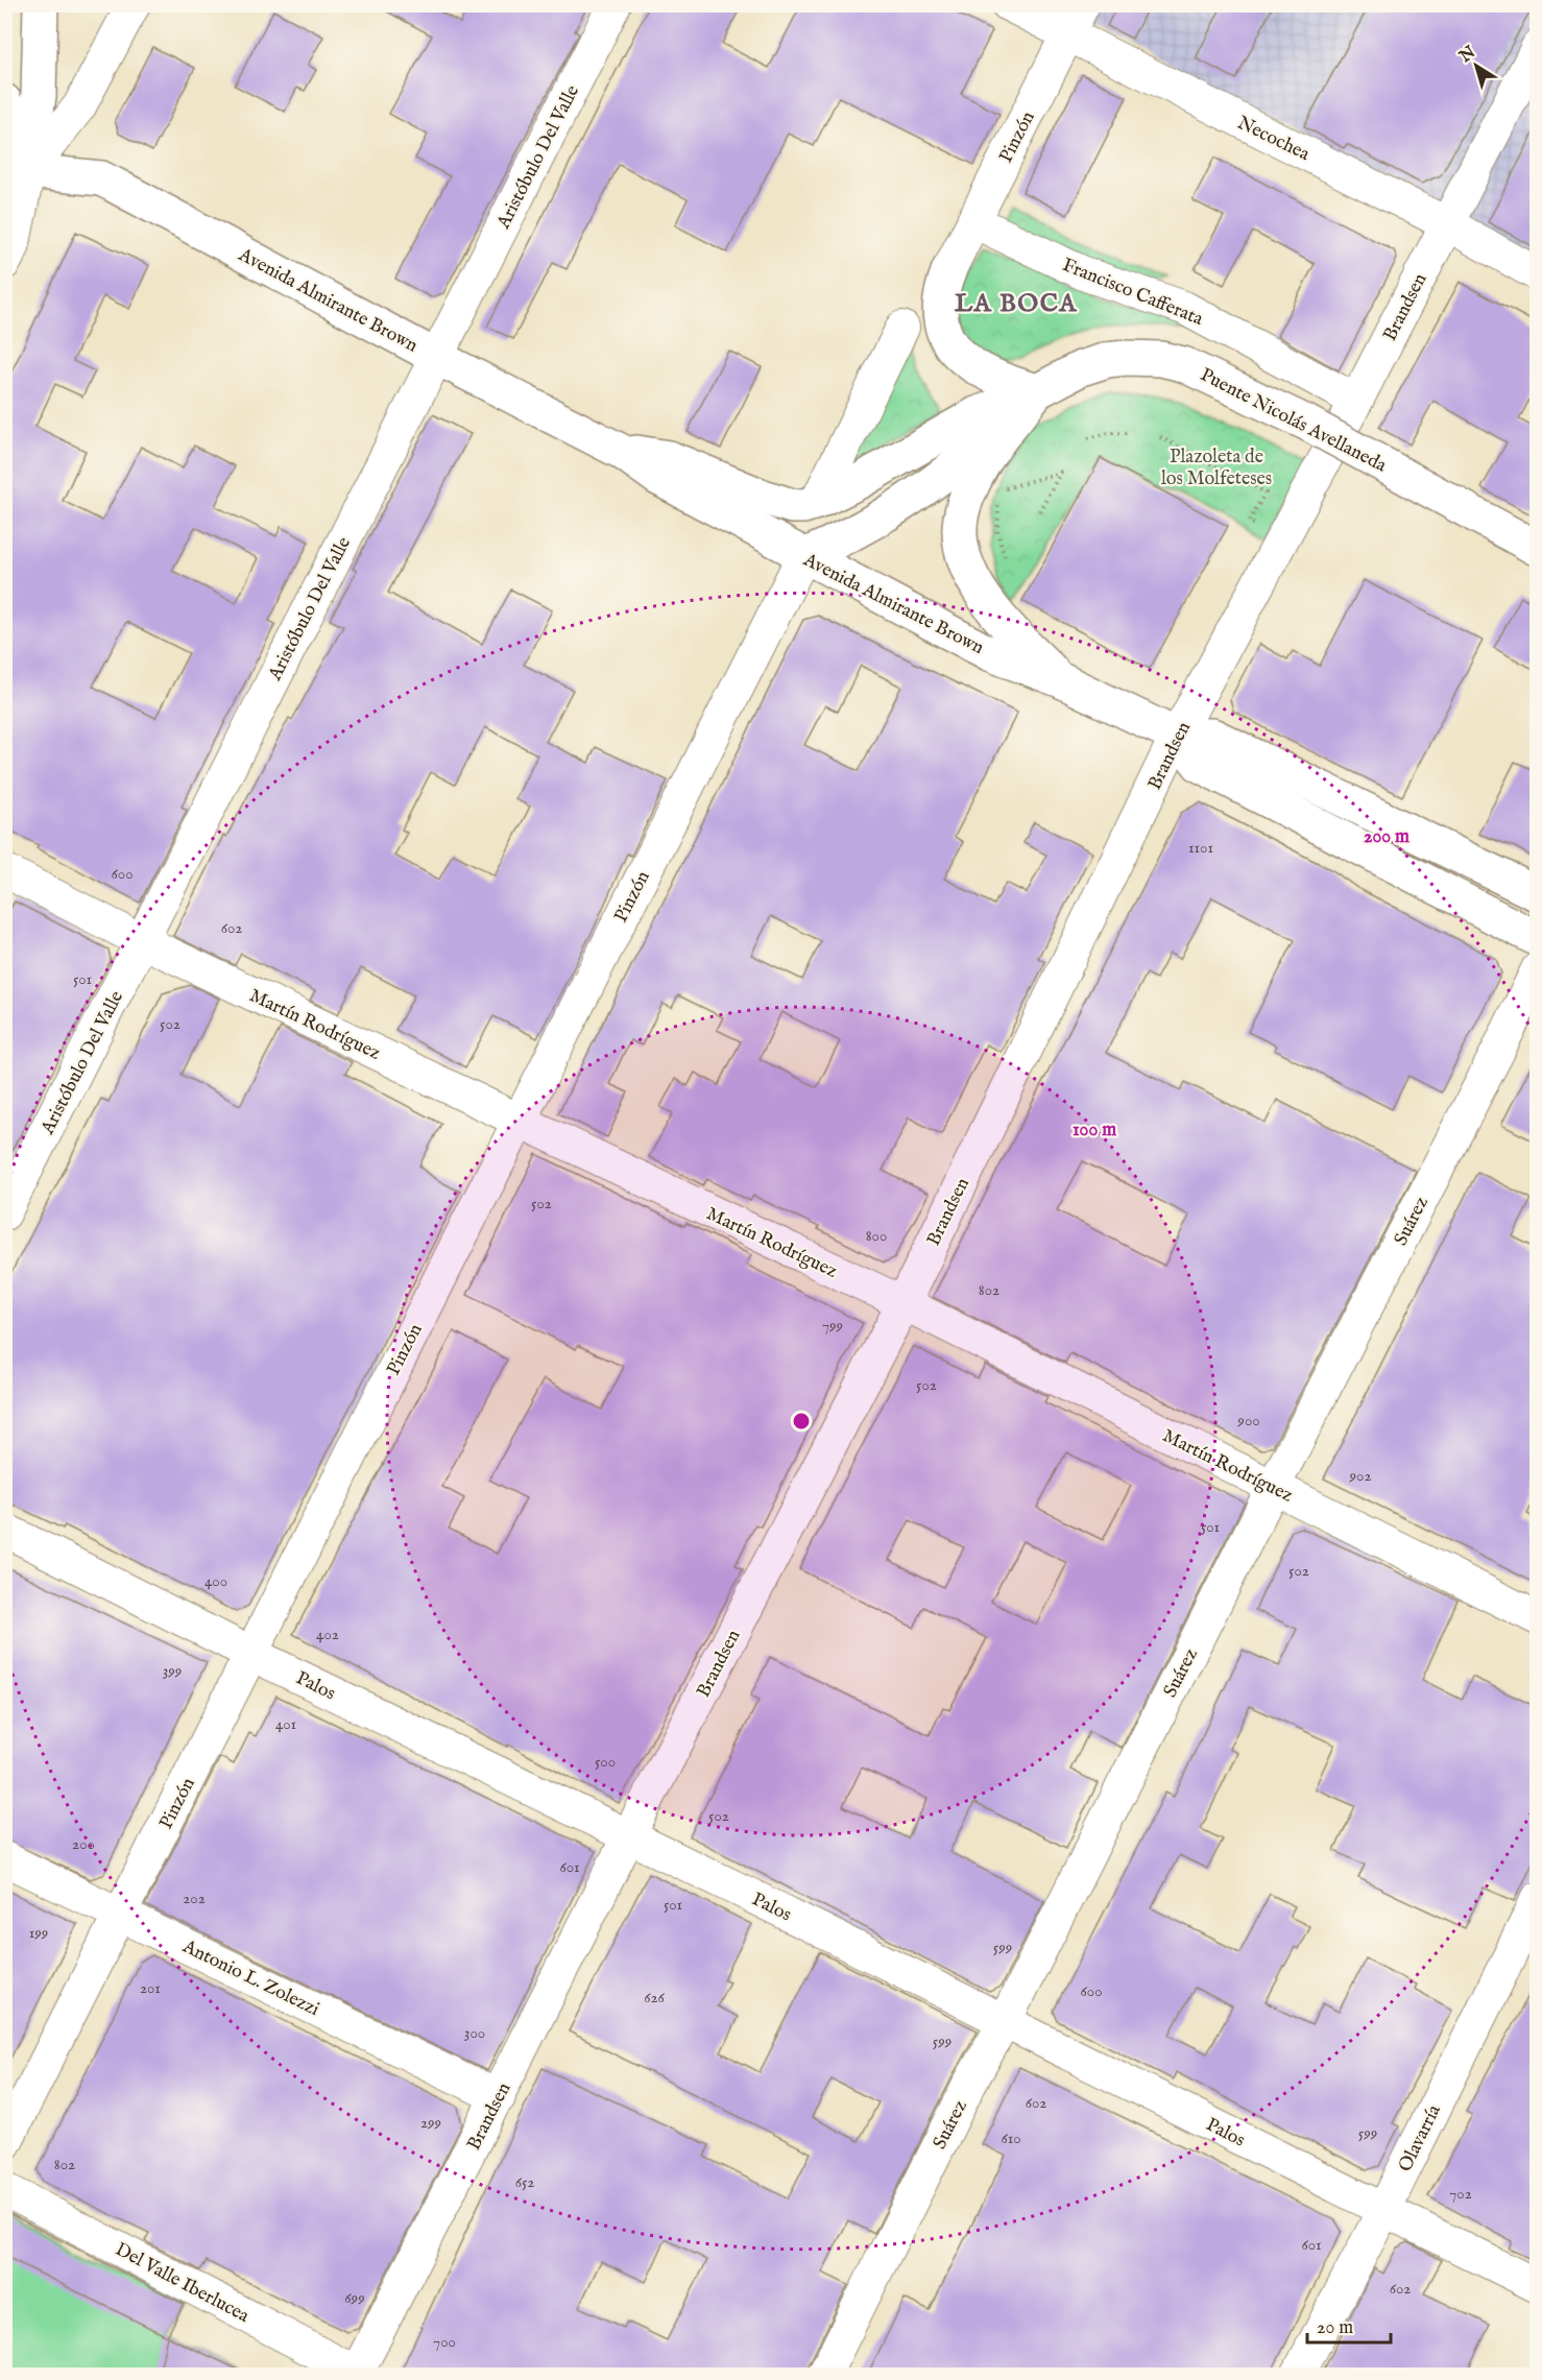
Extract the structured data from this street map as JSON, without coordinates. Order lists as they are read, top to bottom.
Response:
{
  "streets": {
    "main road": ["Avenida Almirante Brown", "Puente Nicolás Avellaneda"],
    "street": [
      "Pinzón",
      "Necochea",
      "Aristóbulo Del Valle",
      "Francisco Cafferata",
      "Brandsen",
      "Martín Rodríguez",
      "Suárez",
      "Palos",
      "Antonio L. Zolezzi",
      "Olavarría",
      "Del Valle Iberlucea"
    ]
  },
  "crossings": [
    ["Pinzón", "Necochea"],
    ["Pinzón", "Francisco Cafferata"],
    ["Pinzón", "Avenida Almirante Brown"],
    ["Pinzón", "Puente Nicolás Avellaneda"],
    ["Pinzón", "Martín Rodríguez"],
    ["Pinzón", "Palos"],
    ["Pinzón", "Antonio L. Zolezzi"],
    ["Necochea", "Brandsen"],
    ["Aristóbulo Del Valle", "Avenida Almirante Brown"],
    ["Aristóbulo Del Valle", "Martín Rodríguez"],
    ["Francisco Cafferata", "Brandsen"],
    ["Avenida Almirante Brown", "Brandsen"],
    ["Avenida Almirante Brown", "Puente Nicolás Avellaneda"],
    ["Brandsen", "Martín Rodríguez"],
    ["Brandsen", "Palos"],
    ["Brandsen", "Antonio L. Zolezzi"],
    ["Brandsen", "Del Valle Iberlucea"],
    ["Martín Rodríguez", "Suárez"],
    ["Suárez", "Palos"],
    ["Palos", "Olavarría"]
  ],
  "districts": ["LA BOCA"],
  "parks": ["Plazoleta de los Molfeteses"],
  "house_numbers": [
    "1101",
    "600",
    "602",
    "501",
    "502",
    "502",
    "800",
    "802",
    "799",
    "502",
    "900",
    "902",
    "501",
    "502",
    "400",
    "402",
    "399",
    "401",
    "500",
    "502",
    "200",
    "601",
    "202",
    "501",
    "199",
    "599",
    "201",
    "600",
    "626",
    "300",
    "599",
    "602",
    "299",
    "599",
    "610",
    "802",
    "652",
    "702",
    "601",
    "602",
    "699",
    "700"
  ],
  "scale_bar": "20 m",
  "north": "top left",
  "rings": ["200 m", "100 m"]
}
